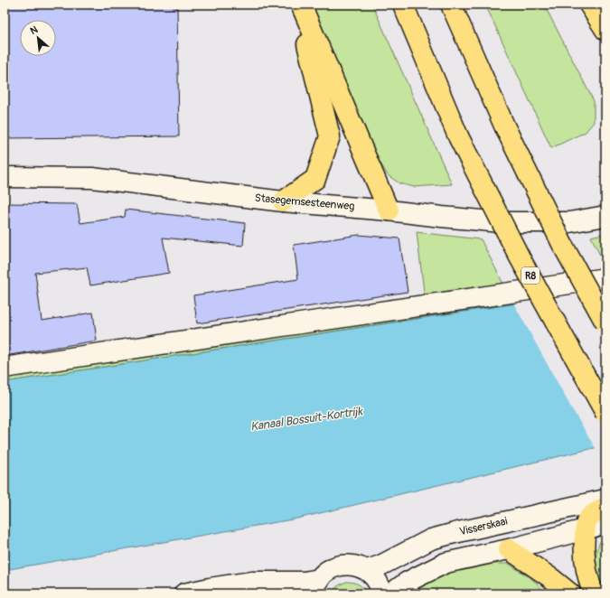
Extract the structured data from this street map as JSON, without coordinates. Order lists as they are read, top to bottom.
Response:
{
  "streets": {
    "highway": ["R8"],
    "street": ["Stasegemsesteenweg", "Visserskaai"]
  },
  "water": ["Kanaal Bossuit-Kortrijk"],
  "north": "top left"
}
